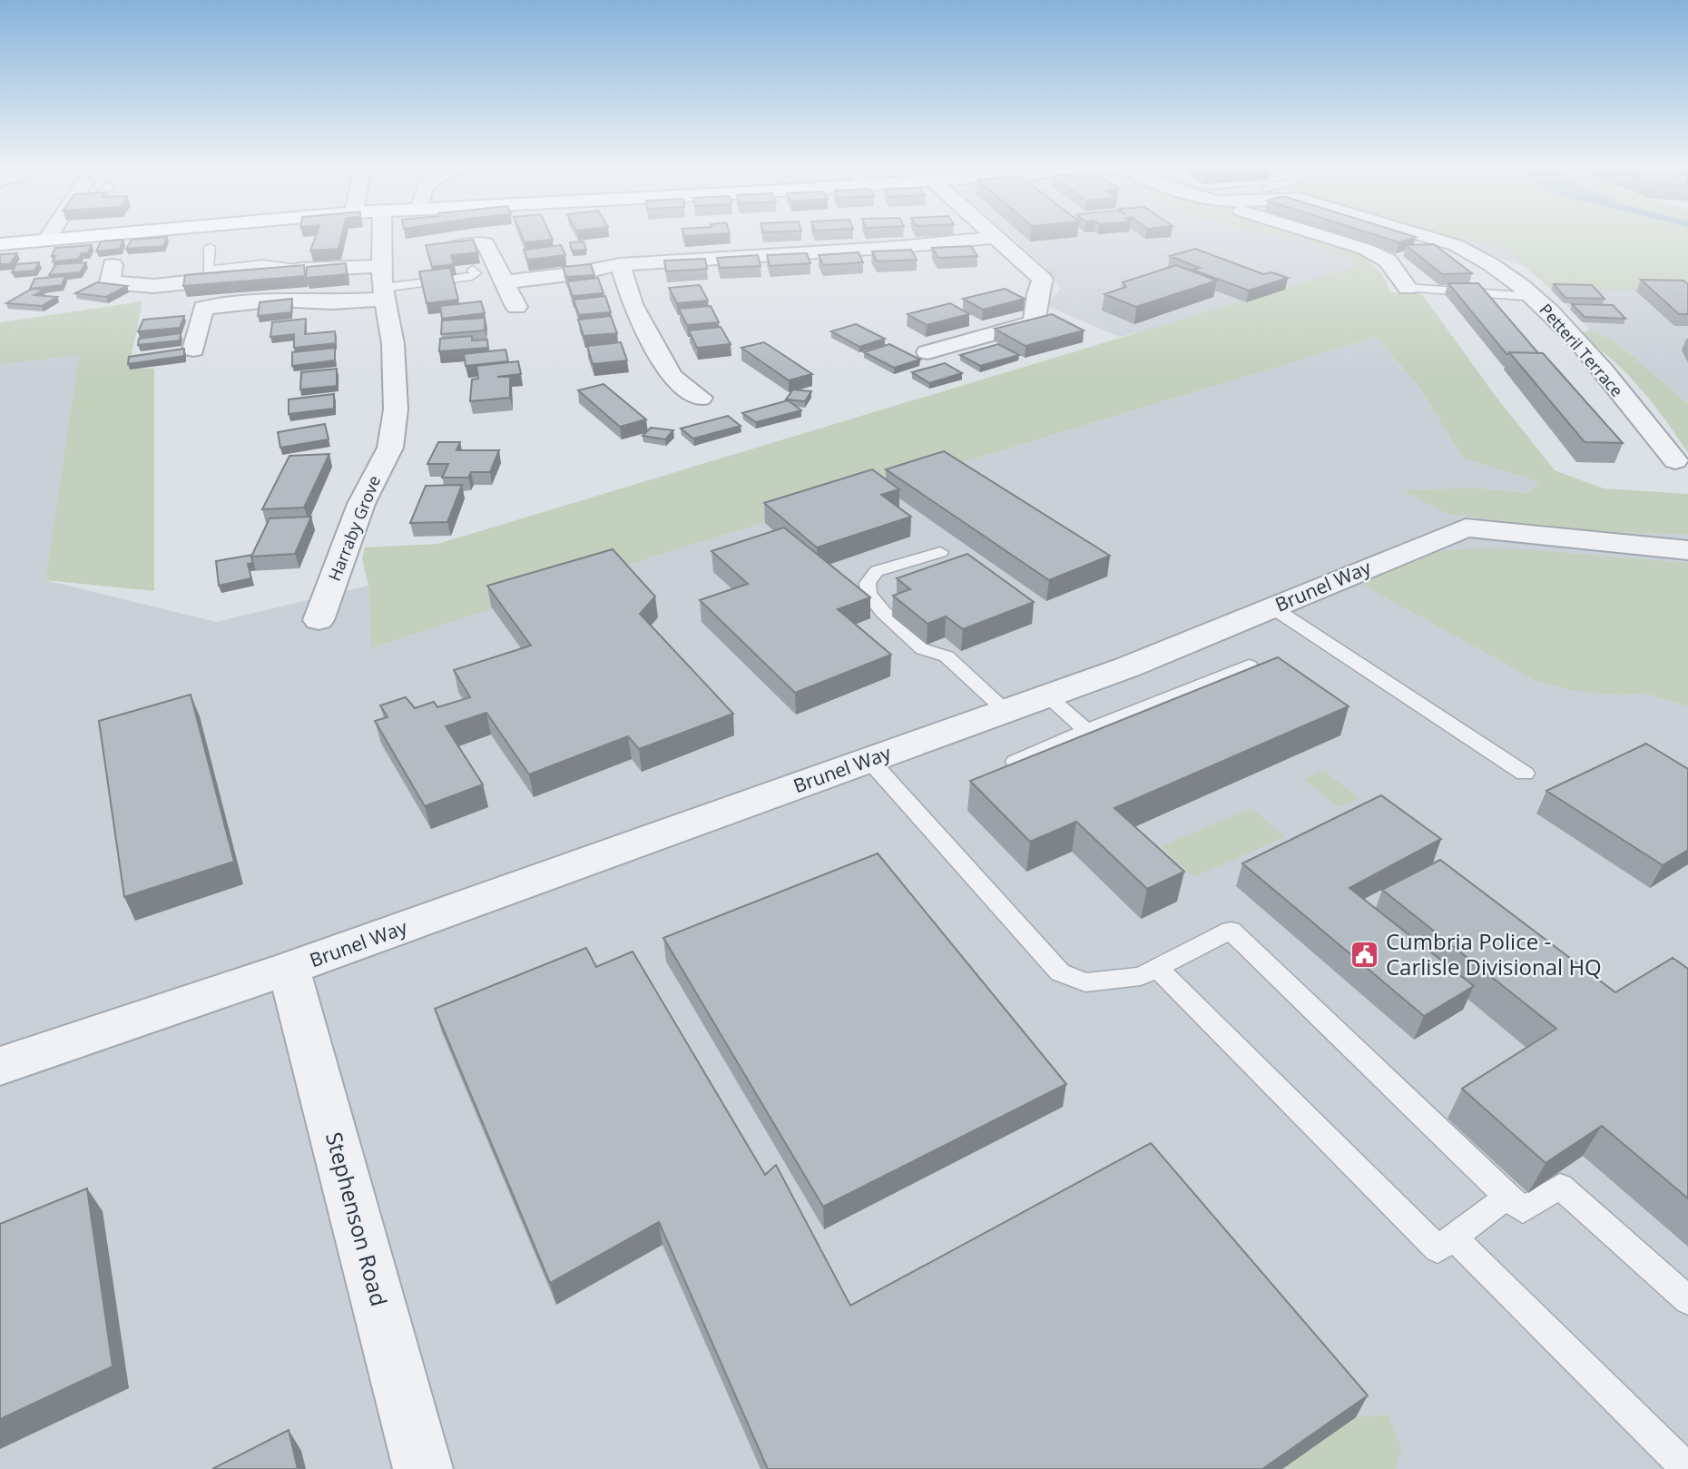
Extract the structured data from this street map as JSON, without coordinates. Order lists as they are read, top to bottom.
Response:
{
  "streets": {
    "street": [
      "Petteril Terrace",
      "Harraby Grove",
      "Brunel Way",
      "Stephenson Road"
    ]
  },
  "crossings": [
    ["Brunel Way", "Stephenson Road"]
  ],
  "places": {
    "public building": ["Cumbria Police - Carlisle Divisional HQ"]
  }
}
